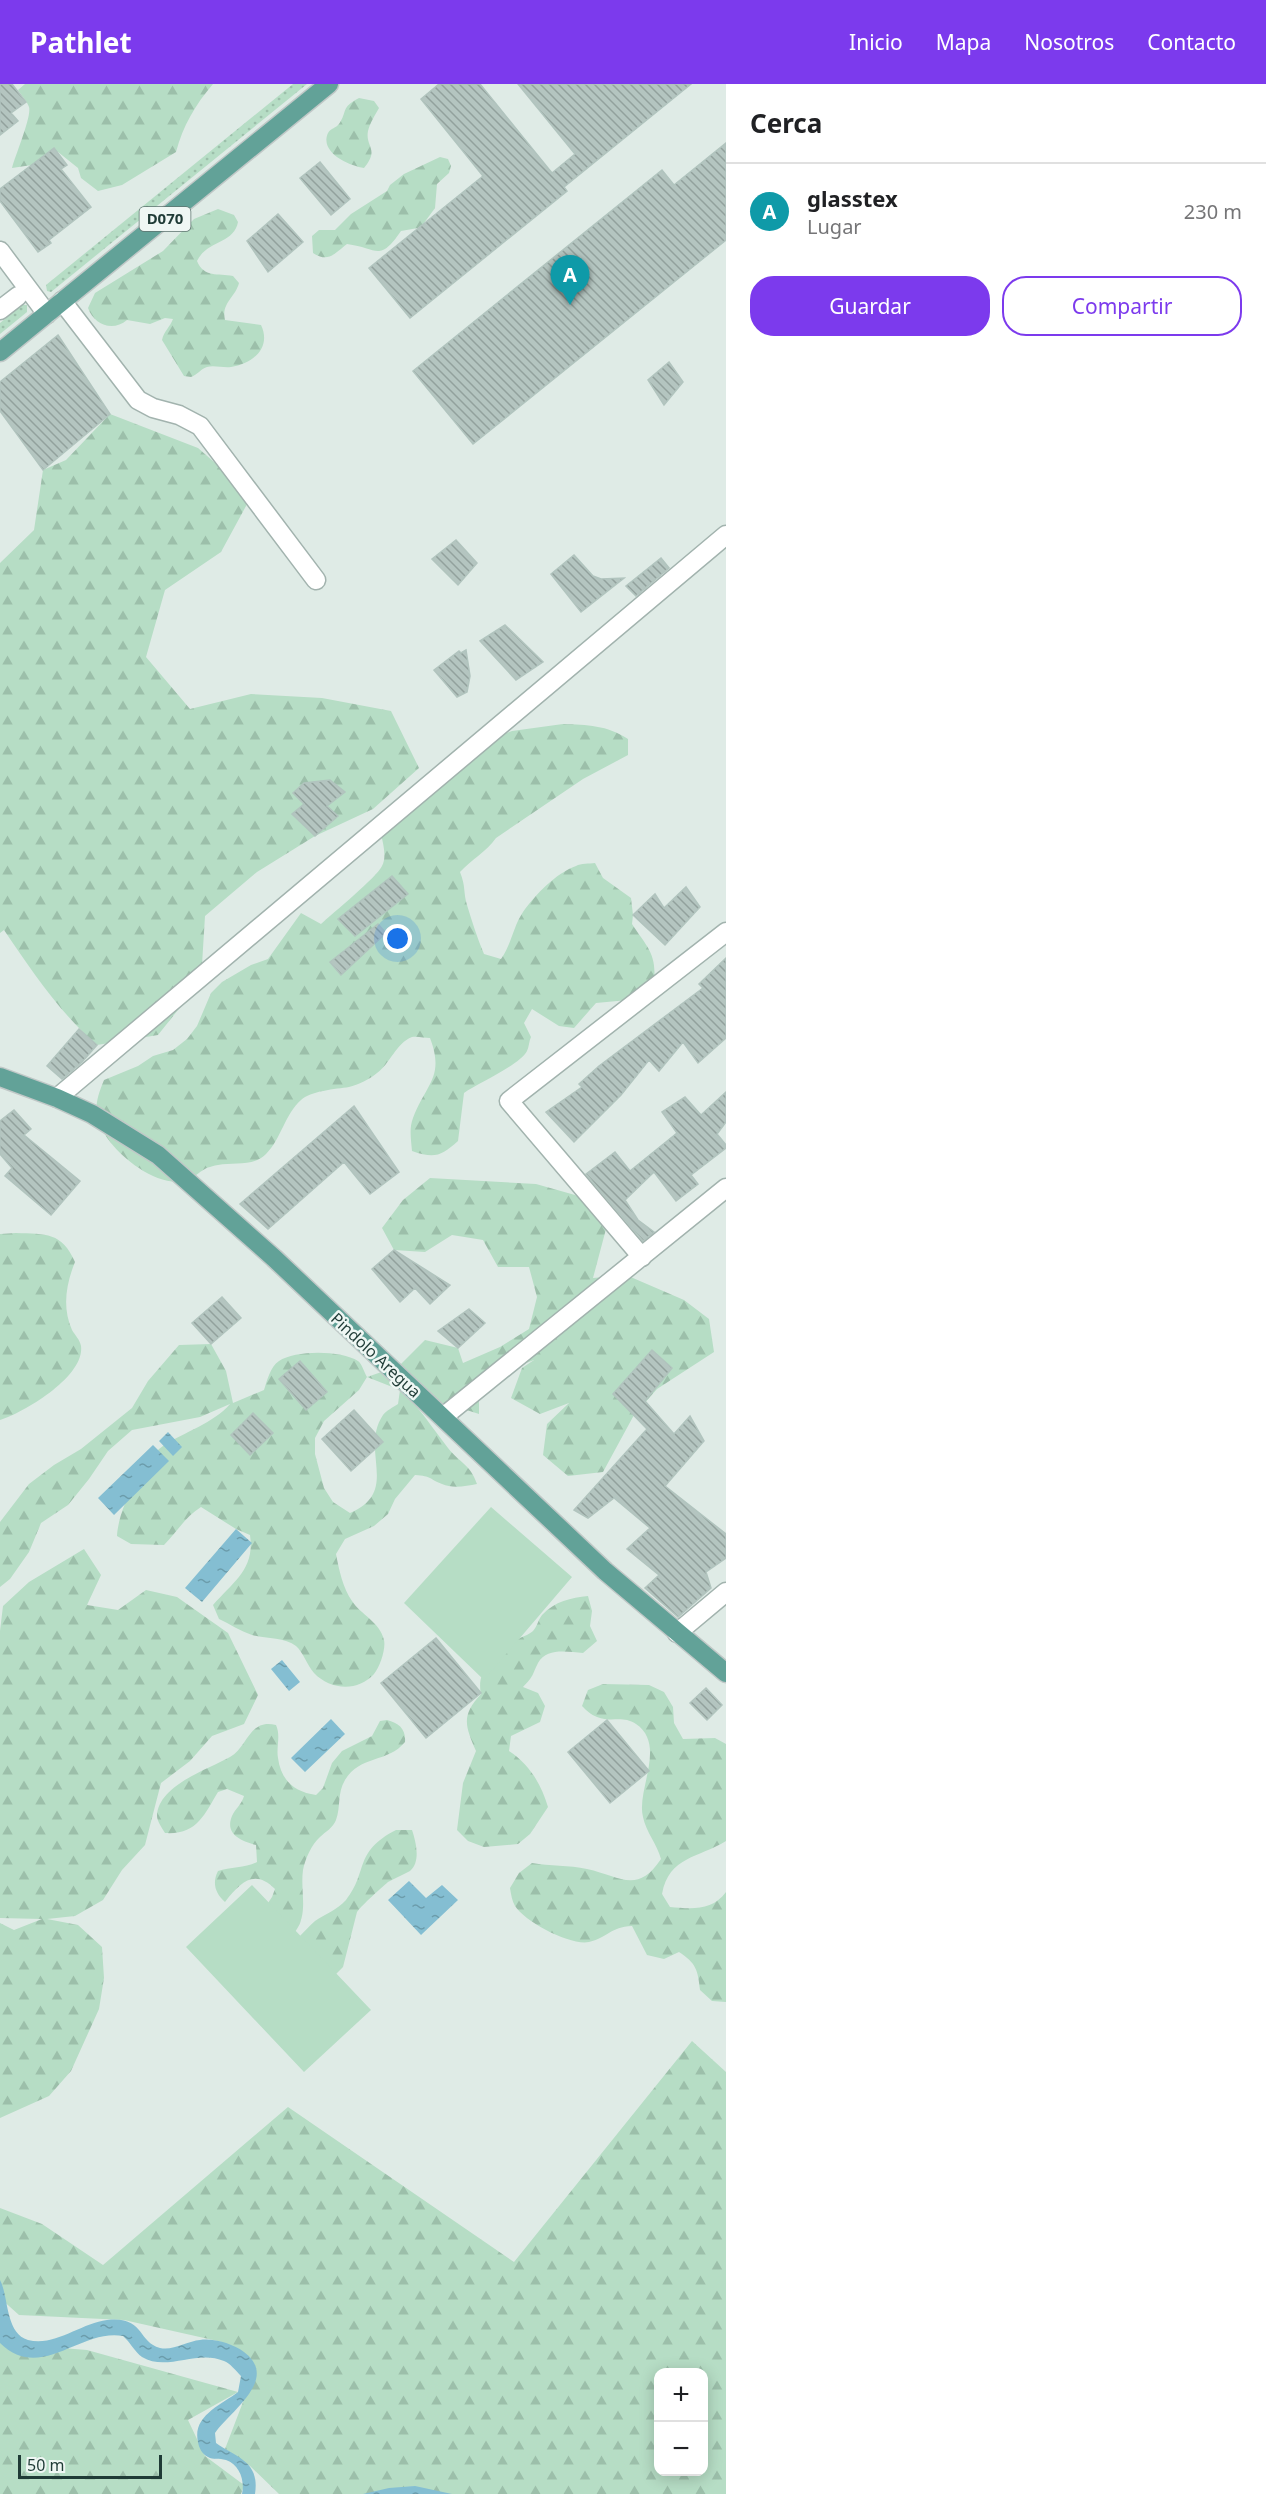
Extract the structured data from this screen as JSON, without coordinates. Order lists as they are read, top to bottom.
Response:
{
  "streets": {
    "main road": ["D070", "Pindolo Aregua"]
  },
  "scale_bar": "50 m",
  "page": {
    "header": "Pathlet",
    "nav": [
      "Inicio",
      "Mapa",
      "Nosotros",
      "Contacto"
    ],
    "heading": "Cerca",
    "list": [
      {
        "mark": "A",
        "name": "glasstex",
        "note": "Lugar",
        "value": "230 m"
      }
    ],
    "pins": "A",
    "buttons": ["Guardar", "Compartir"],
    "map_buttons": ["+", "−"],
    "scale": "50 m"
  }
}
